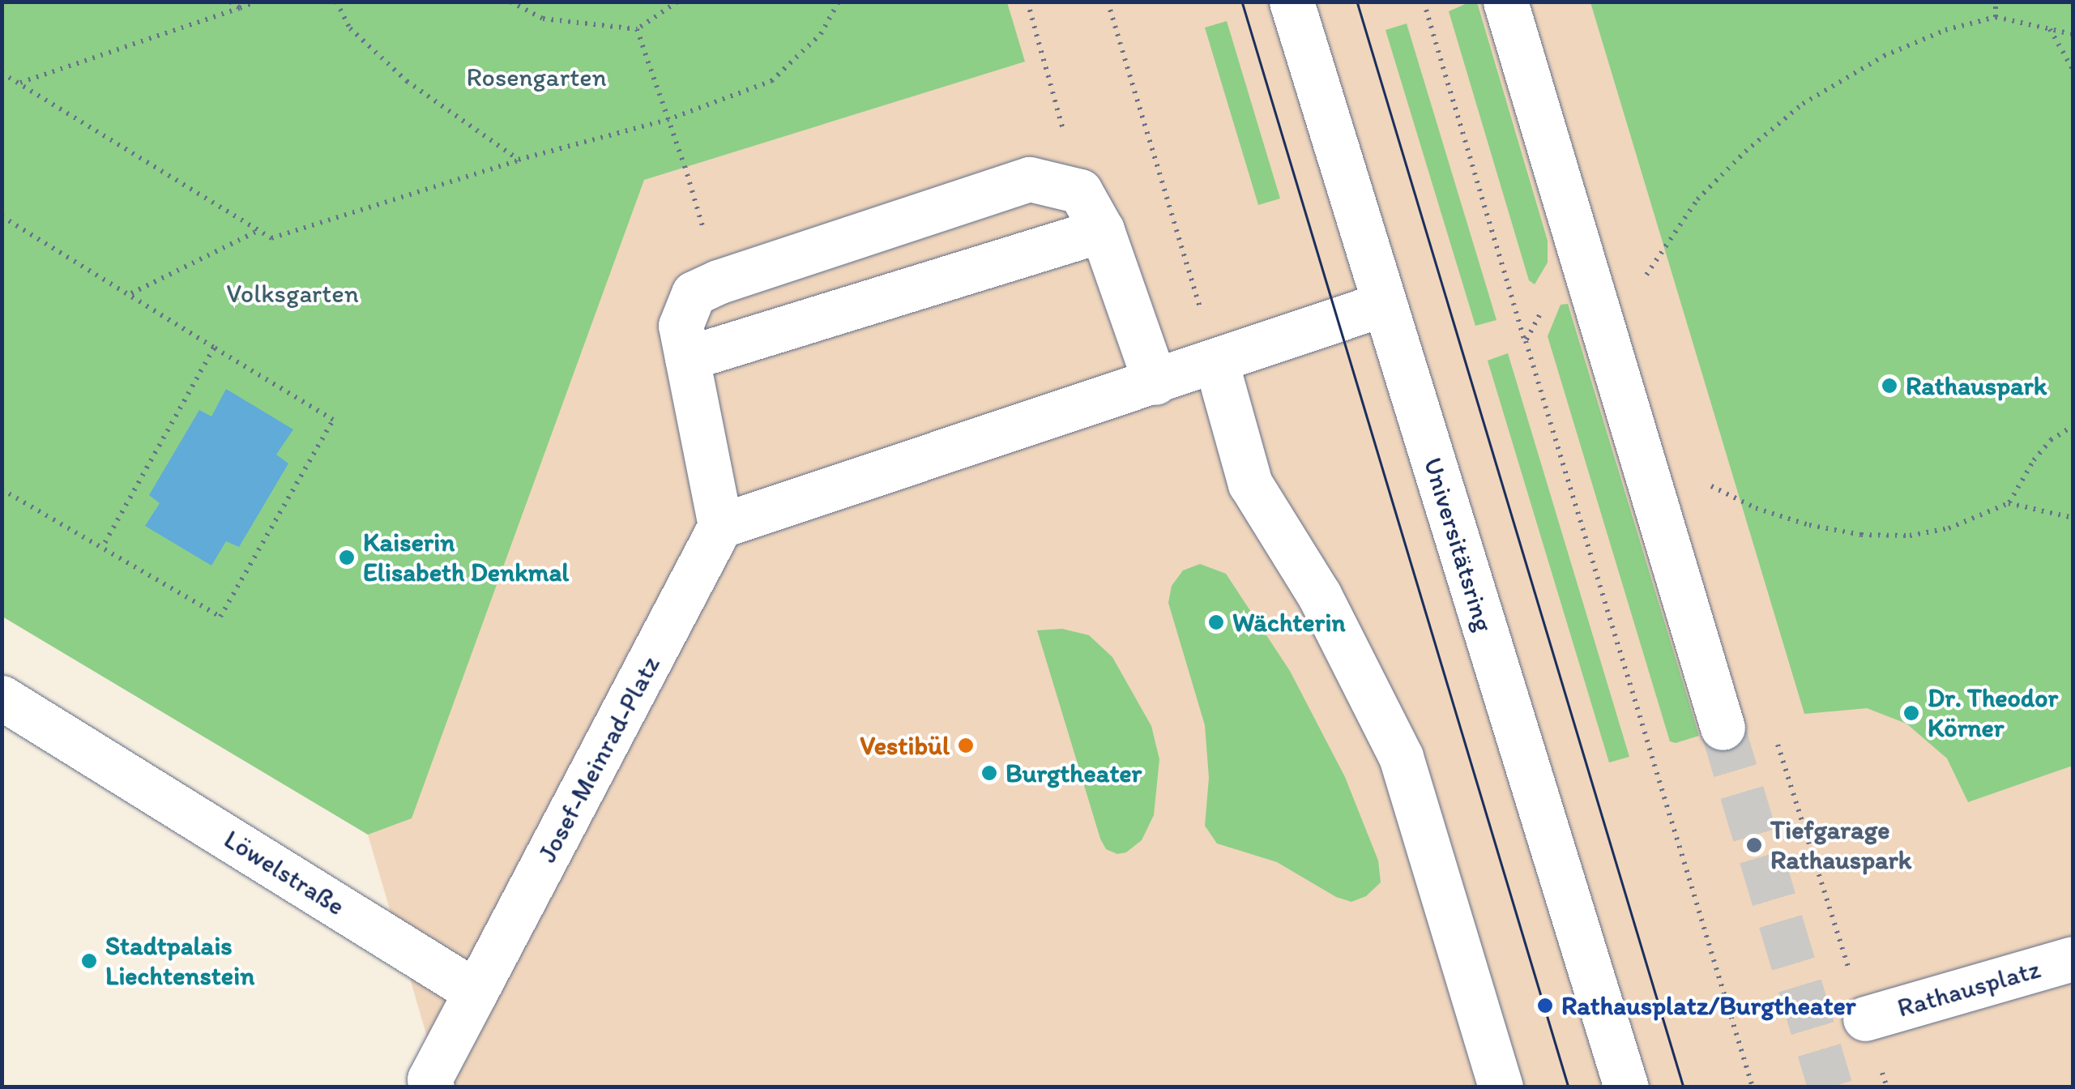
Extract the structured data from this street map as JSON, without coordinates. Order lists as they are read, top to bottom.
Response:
{
  "streets": {
    "street": [
      "Universitätsring",
      "Josef-Meinrad-Platz",
      "Löwelstraße",
      "Rathausplatz"
    ]
  },
  "crossings": [
    ["Josef-Meinrad-Platz", "Löwelstraße"]
  ],
  "parks": ["Rosengarten", "Volksgarten"],
  "places": [
    "Rathauspark",
    "Kaiserin Elisabeth Denkmal",
    "Wächterin",
    "Dr. Theodor Körner",
    "Vestibül",
    "Burgtheater",
    "Tiefgarage Rathauspark",
    "Stadtpalais Liechtenstein",
    "Rathausplatz/Burgtheater"
  ]
}
